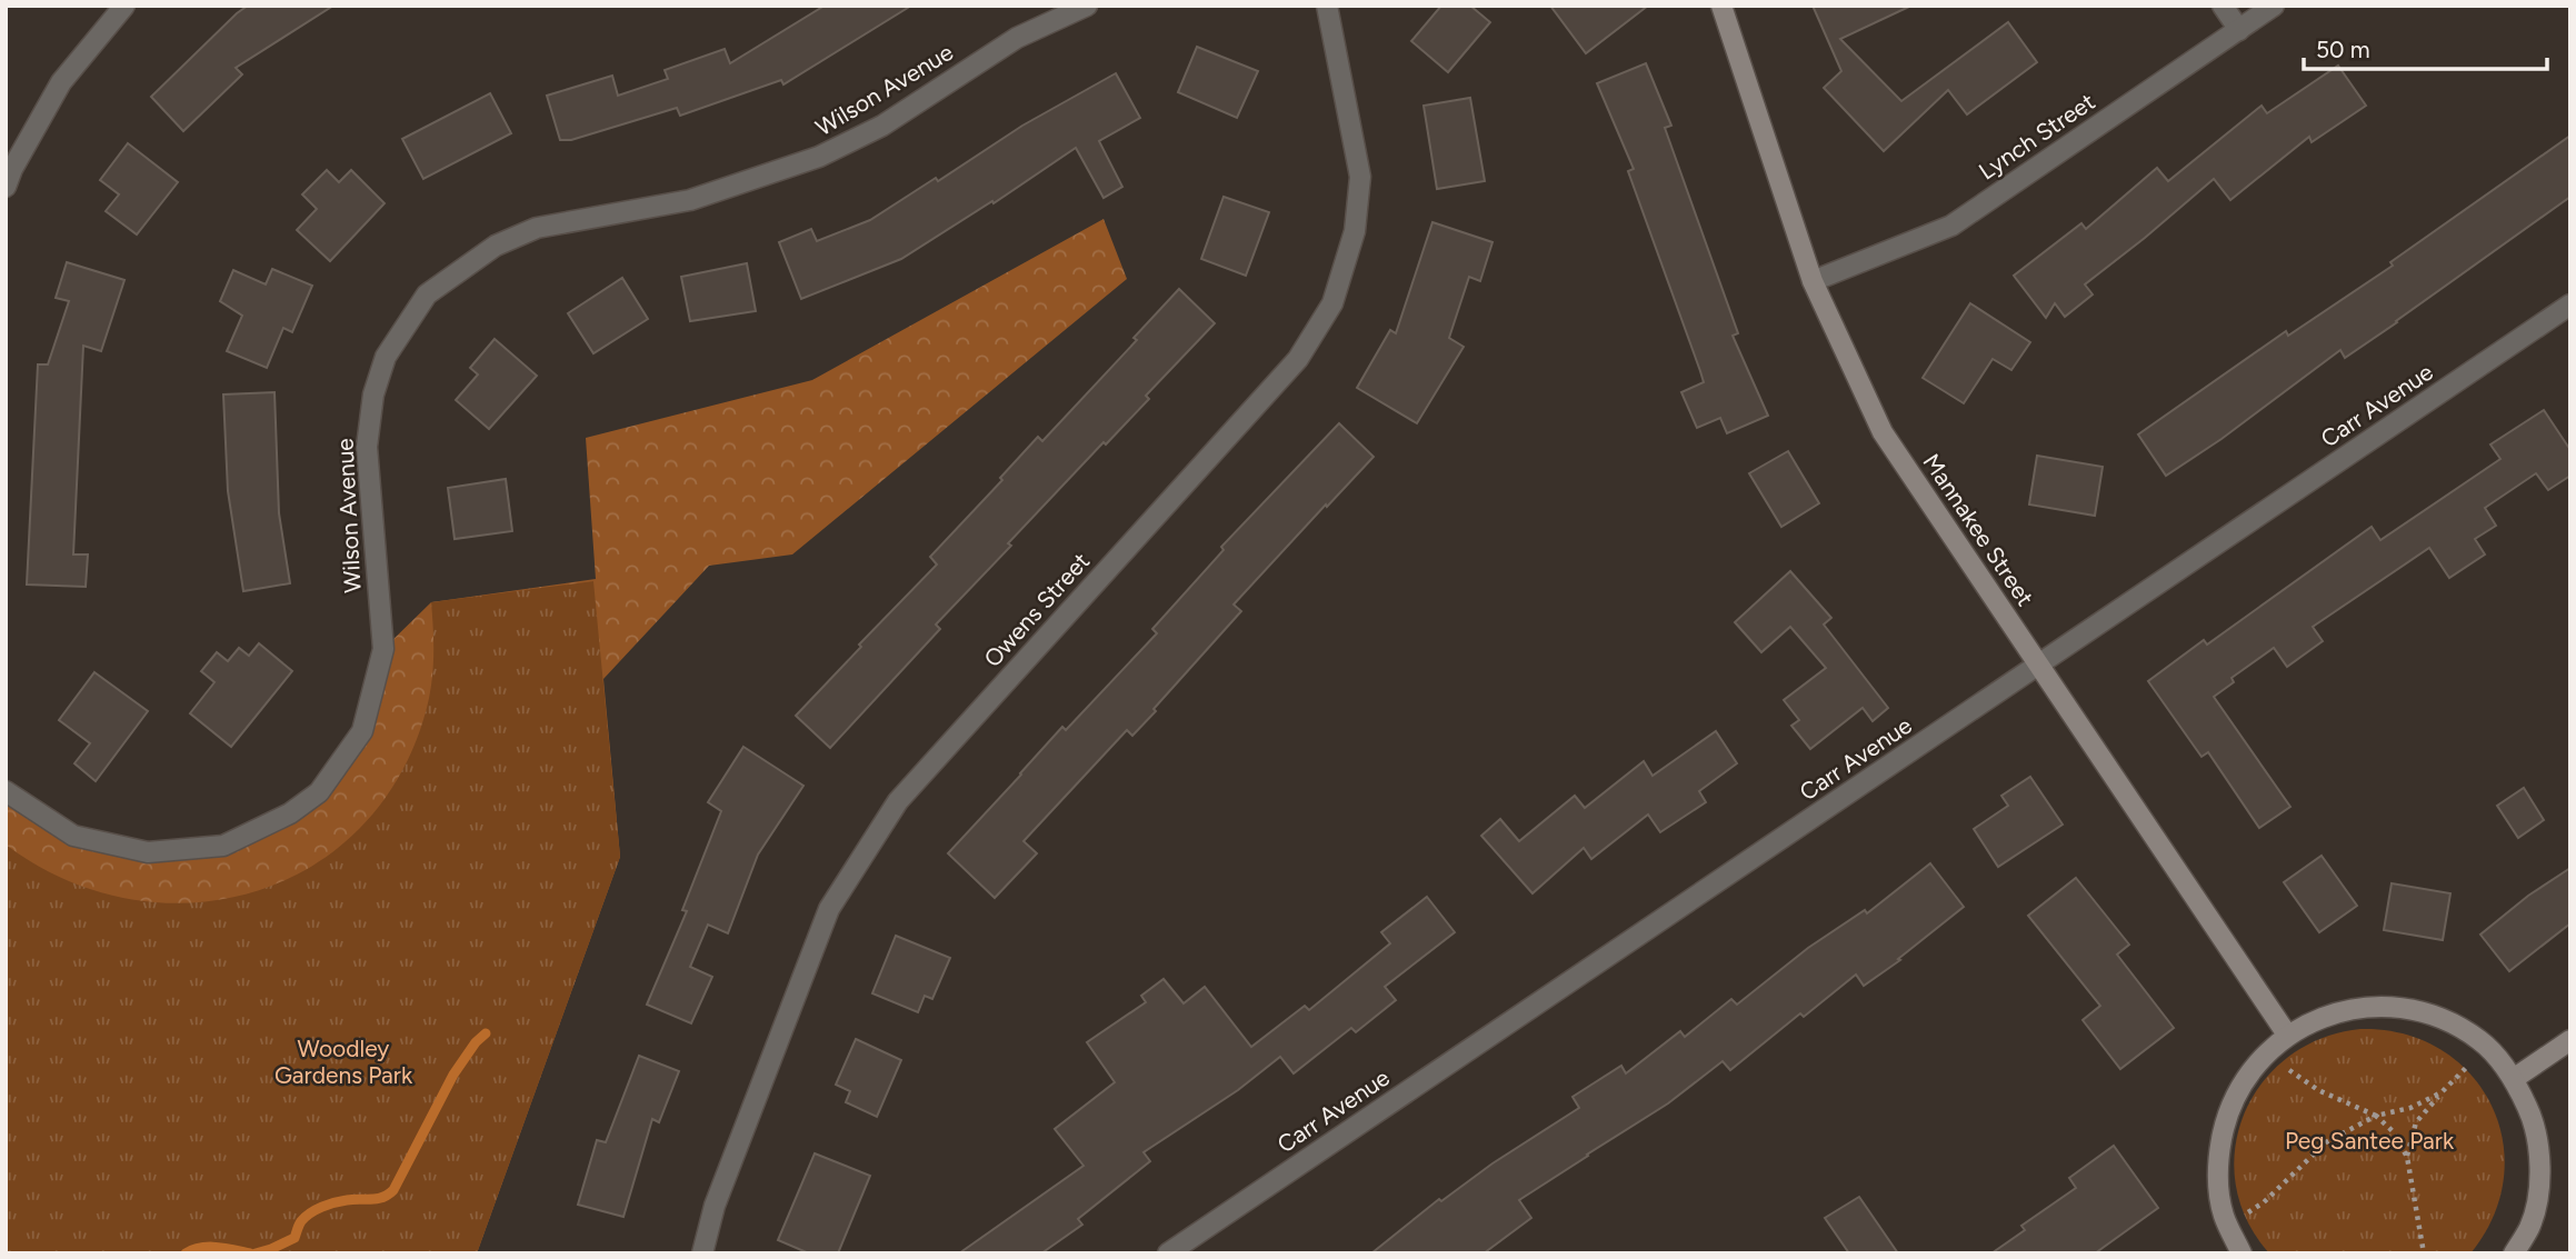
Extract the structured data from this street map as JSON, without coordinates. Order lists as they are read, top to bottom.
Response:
{
  "streets": {
    "street": [
      "Wilson Avenue",
      "Lynch Street",
      "Carr Avenue",
      "Mannakee Street",
      "Owens Street"
    ]
  },
  "crossings": [
    ["Lynch Street", "Mannakee Street"],
    ["Carr Avenue", "Mannakee Street"]
  ],
  "parks": ["Woodley Gardens Park", "Peg Santee Park"],
  "scale_bar": "50 m"
}
